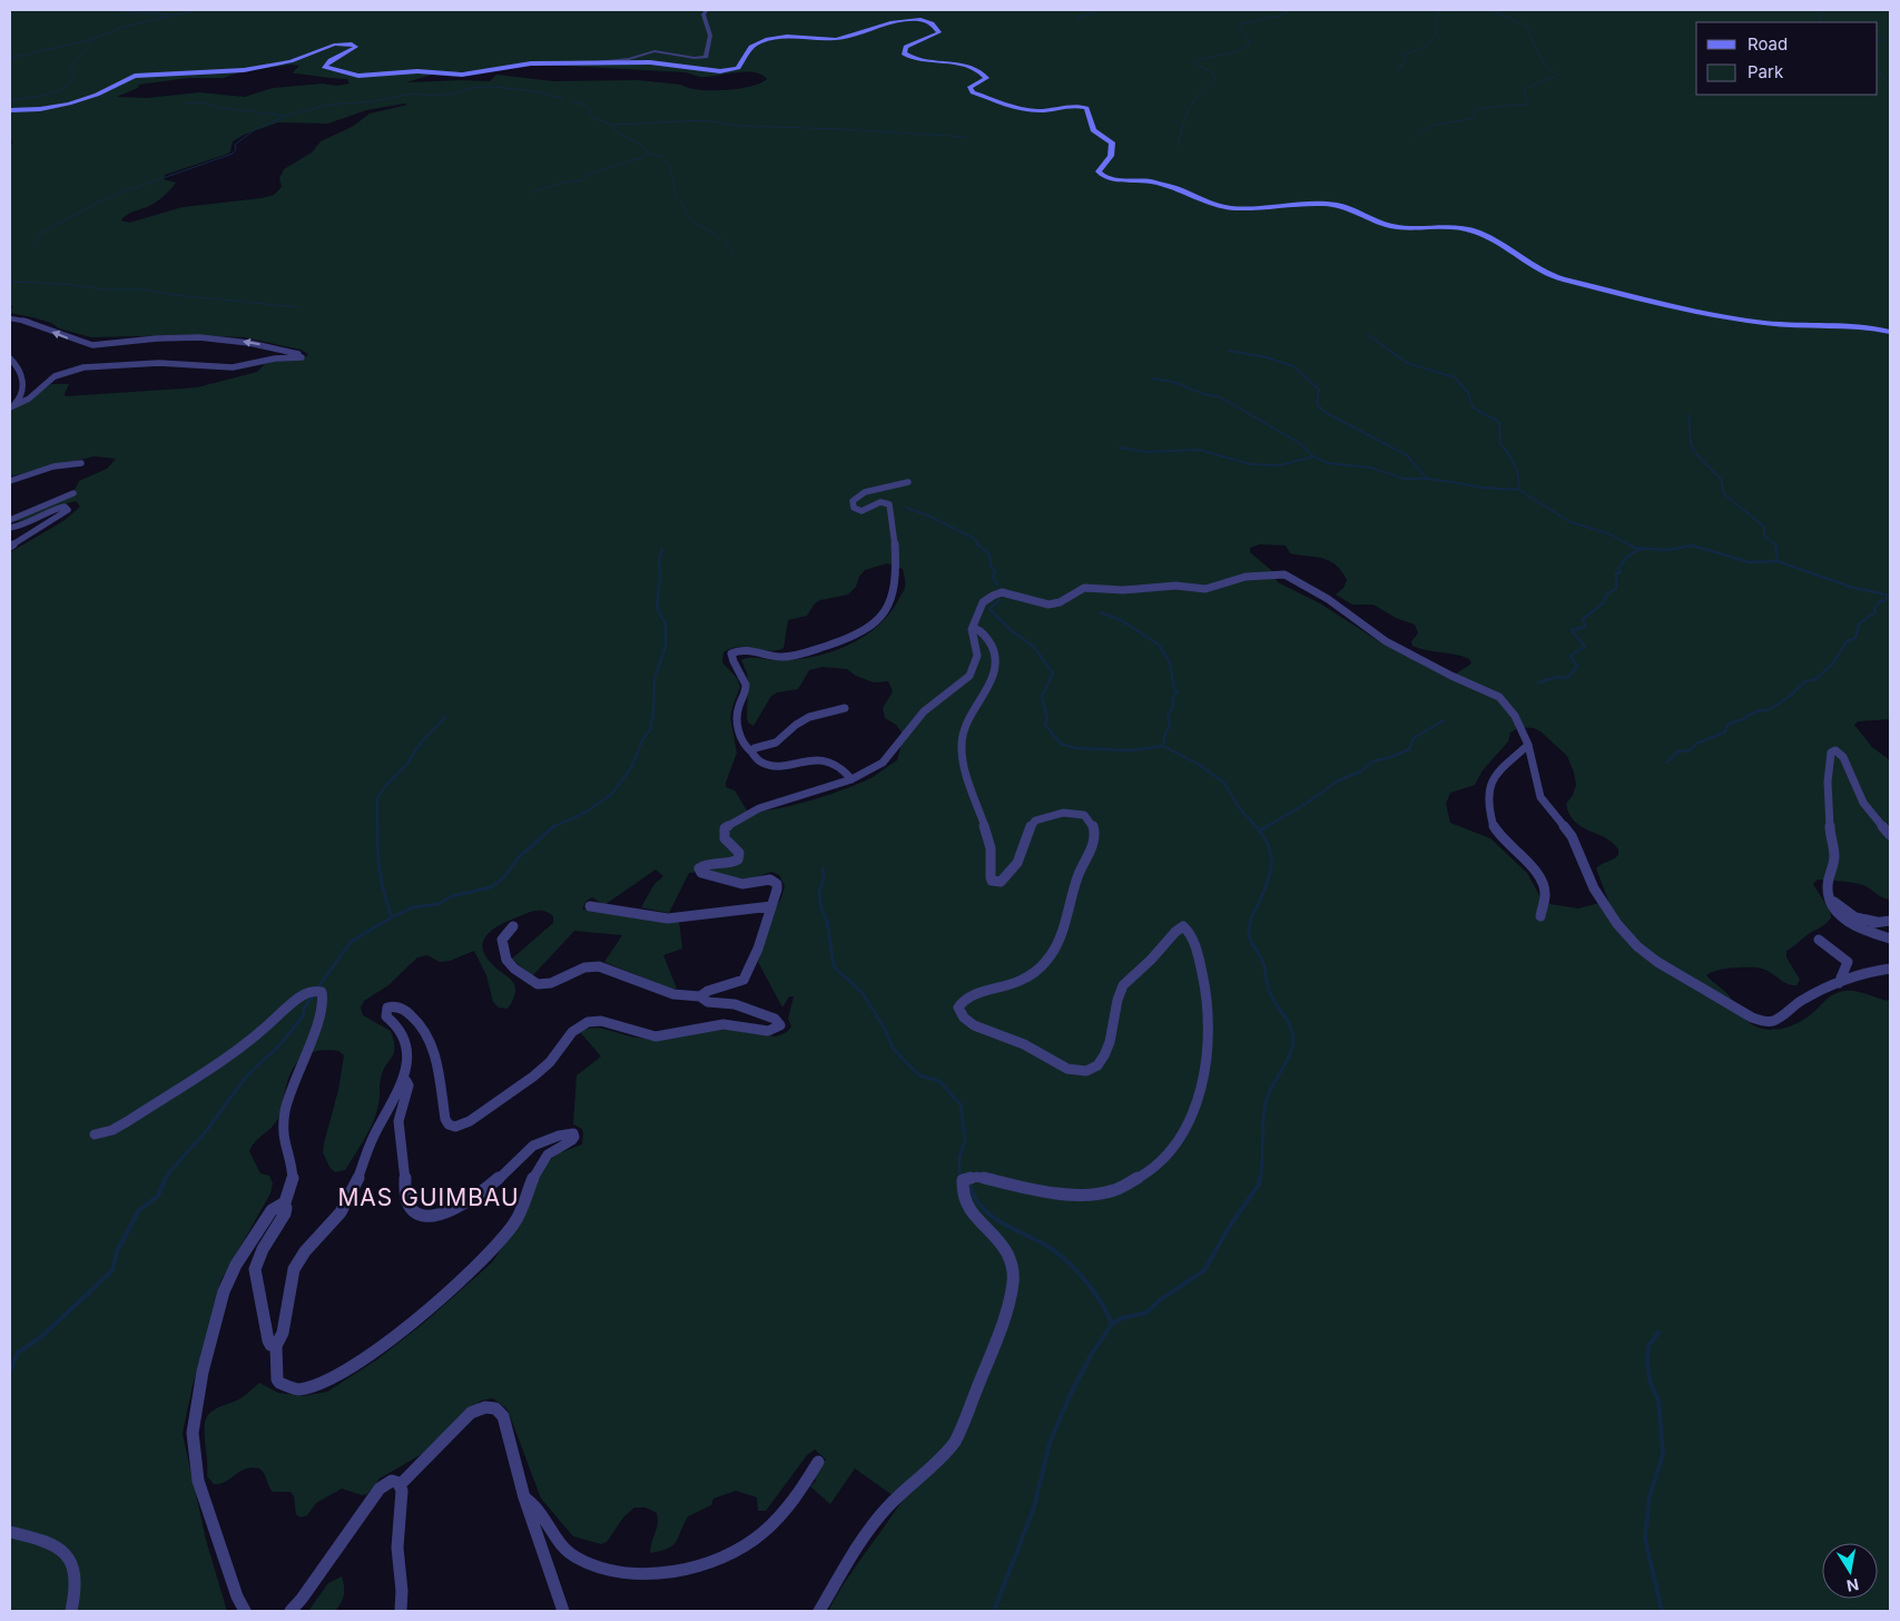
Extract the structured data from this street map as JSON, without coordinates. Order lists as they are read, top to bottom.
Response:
{
  "districts": ["MAS GUIMBAU"],
  "legend": ["Road", "Park"],
  "north": "bottom"
}
